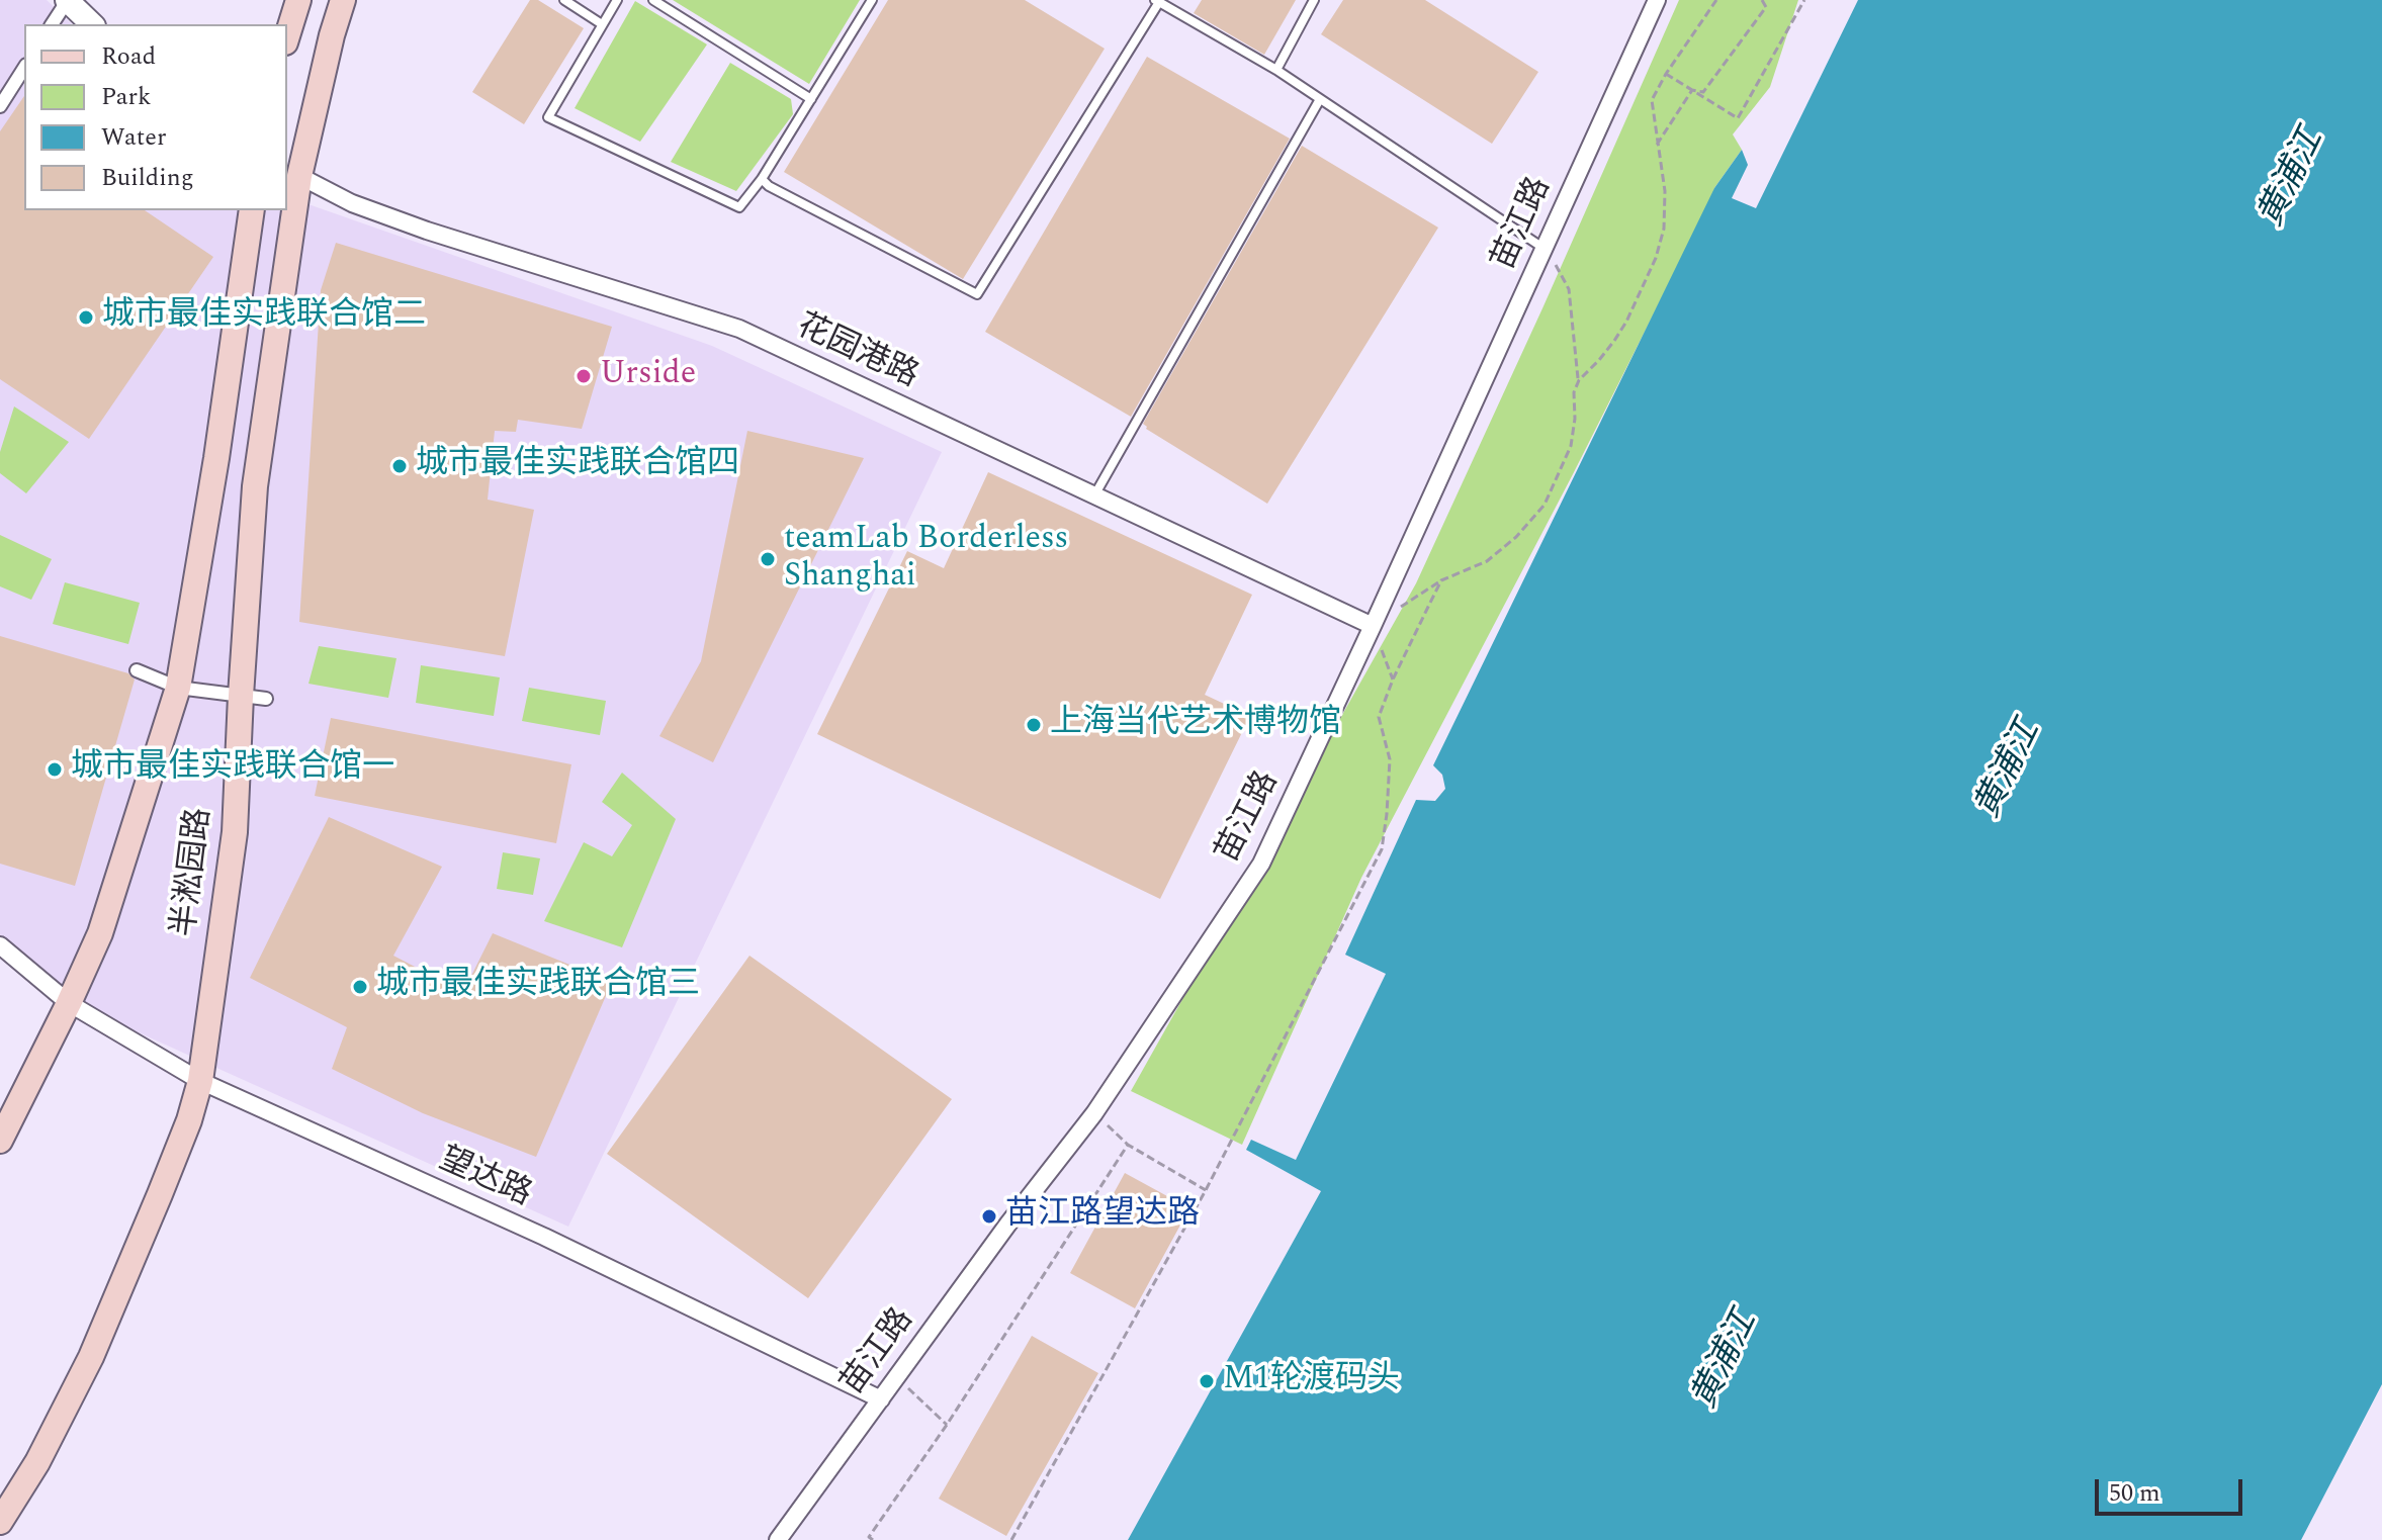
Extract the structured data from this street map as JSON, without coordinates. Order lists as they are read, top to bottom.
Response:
{
  "streets": {
    "main road": ["半淞园路"],
    "street": ["苗江路", "花园港路", "望达路"]
  },
  "crossings": [
    ["苗江路", "花园港路"],
    ["苗江路", "望达路"],
    ["花园港路", "半淞园路"],
    ["半淞园路", "望达路"]
  ],
  "water": ["黄浦江"],
  "places": [
    "城市最佳实践联合馆二",
    "Urside",
    "城市最佳实践联合馆四",
    "teamLab Borderless Shanghai",
    "上海当代艺术博物馆",
    "城市最佳实践联合馆一",
    "城市最佳实践联合馆三",
    "苗江路望达路",
    "M1轮渡码头"
  ],
  "legend": [
    "Road",
    "Park",
    "Water",
    "Building"
  ],
  "scale_bar": "50 m"
}
